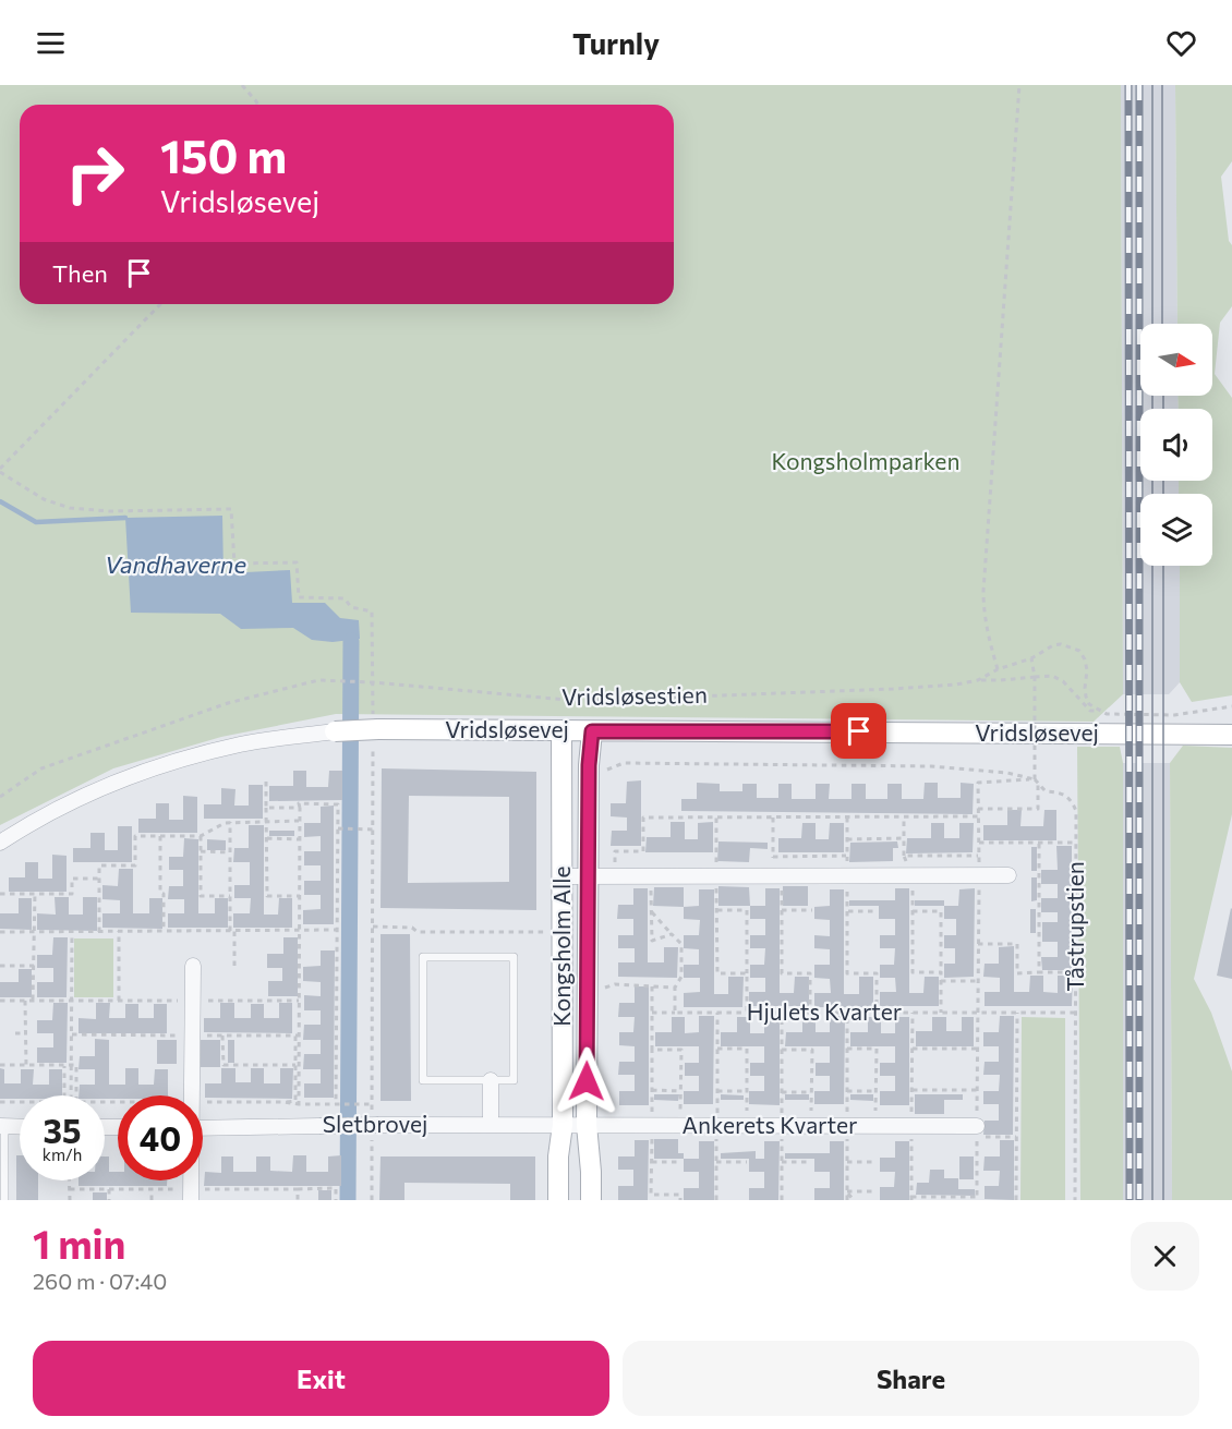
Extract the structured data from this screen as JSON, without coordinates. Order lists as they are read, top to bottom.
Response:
{
  "streets": {
    "street": [
      "Vridsløsevej",
      "Kongsholm Alle",
      "Sletbrovej",
      "Ankerets Kvarter"
    ],
    "path": ["Vridsløsestien", "Tåstrupstien", "Hjulets Kvarter"]
  },
  "crossings": [
    ["Vridsløsevej", "Kongsholm Alle"],
    ["Tåstrupstien", "Hjulets Kvarter"],
    ["Kongsholm Alle", "Sletbrovej"],
    ["Kongsholm Alle", "Ankerets Kvarter"],
    ["Sletbrovej", "Ankerets Kvarter"]
  ],
  "water": ["Vandhaverne"],
  "parks": ["Kongsholmparken"],
  "north": "right",
  "page": {
    "header": "Turnly",
    "turn": ["150 m", "Vridsløsevej"],
    "then": "Then",
    "speed": "35 km/h",
    "limit": "40",
    "heading": ["1 min", "260 m · 07:40"],
    "buttons": ["Exit", "Share"]
  }
}
